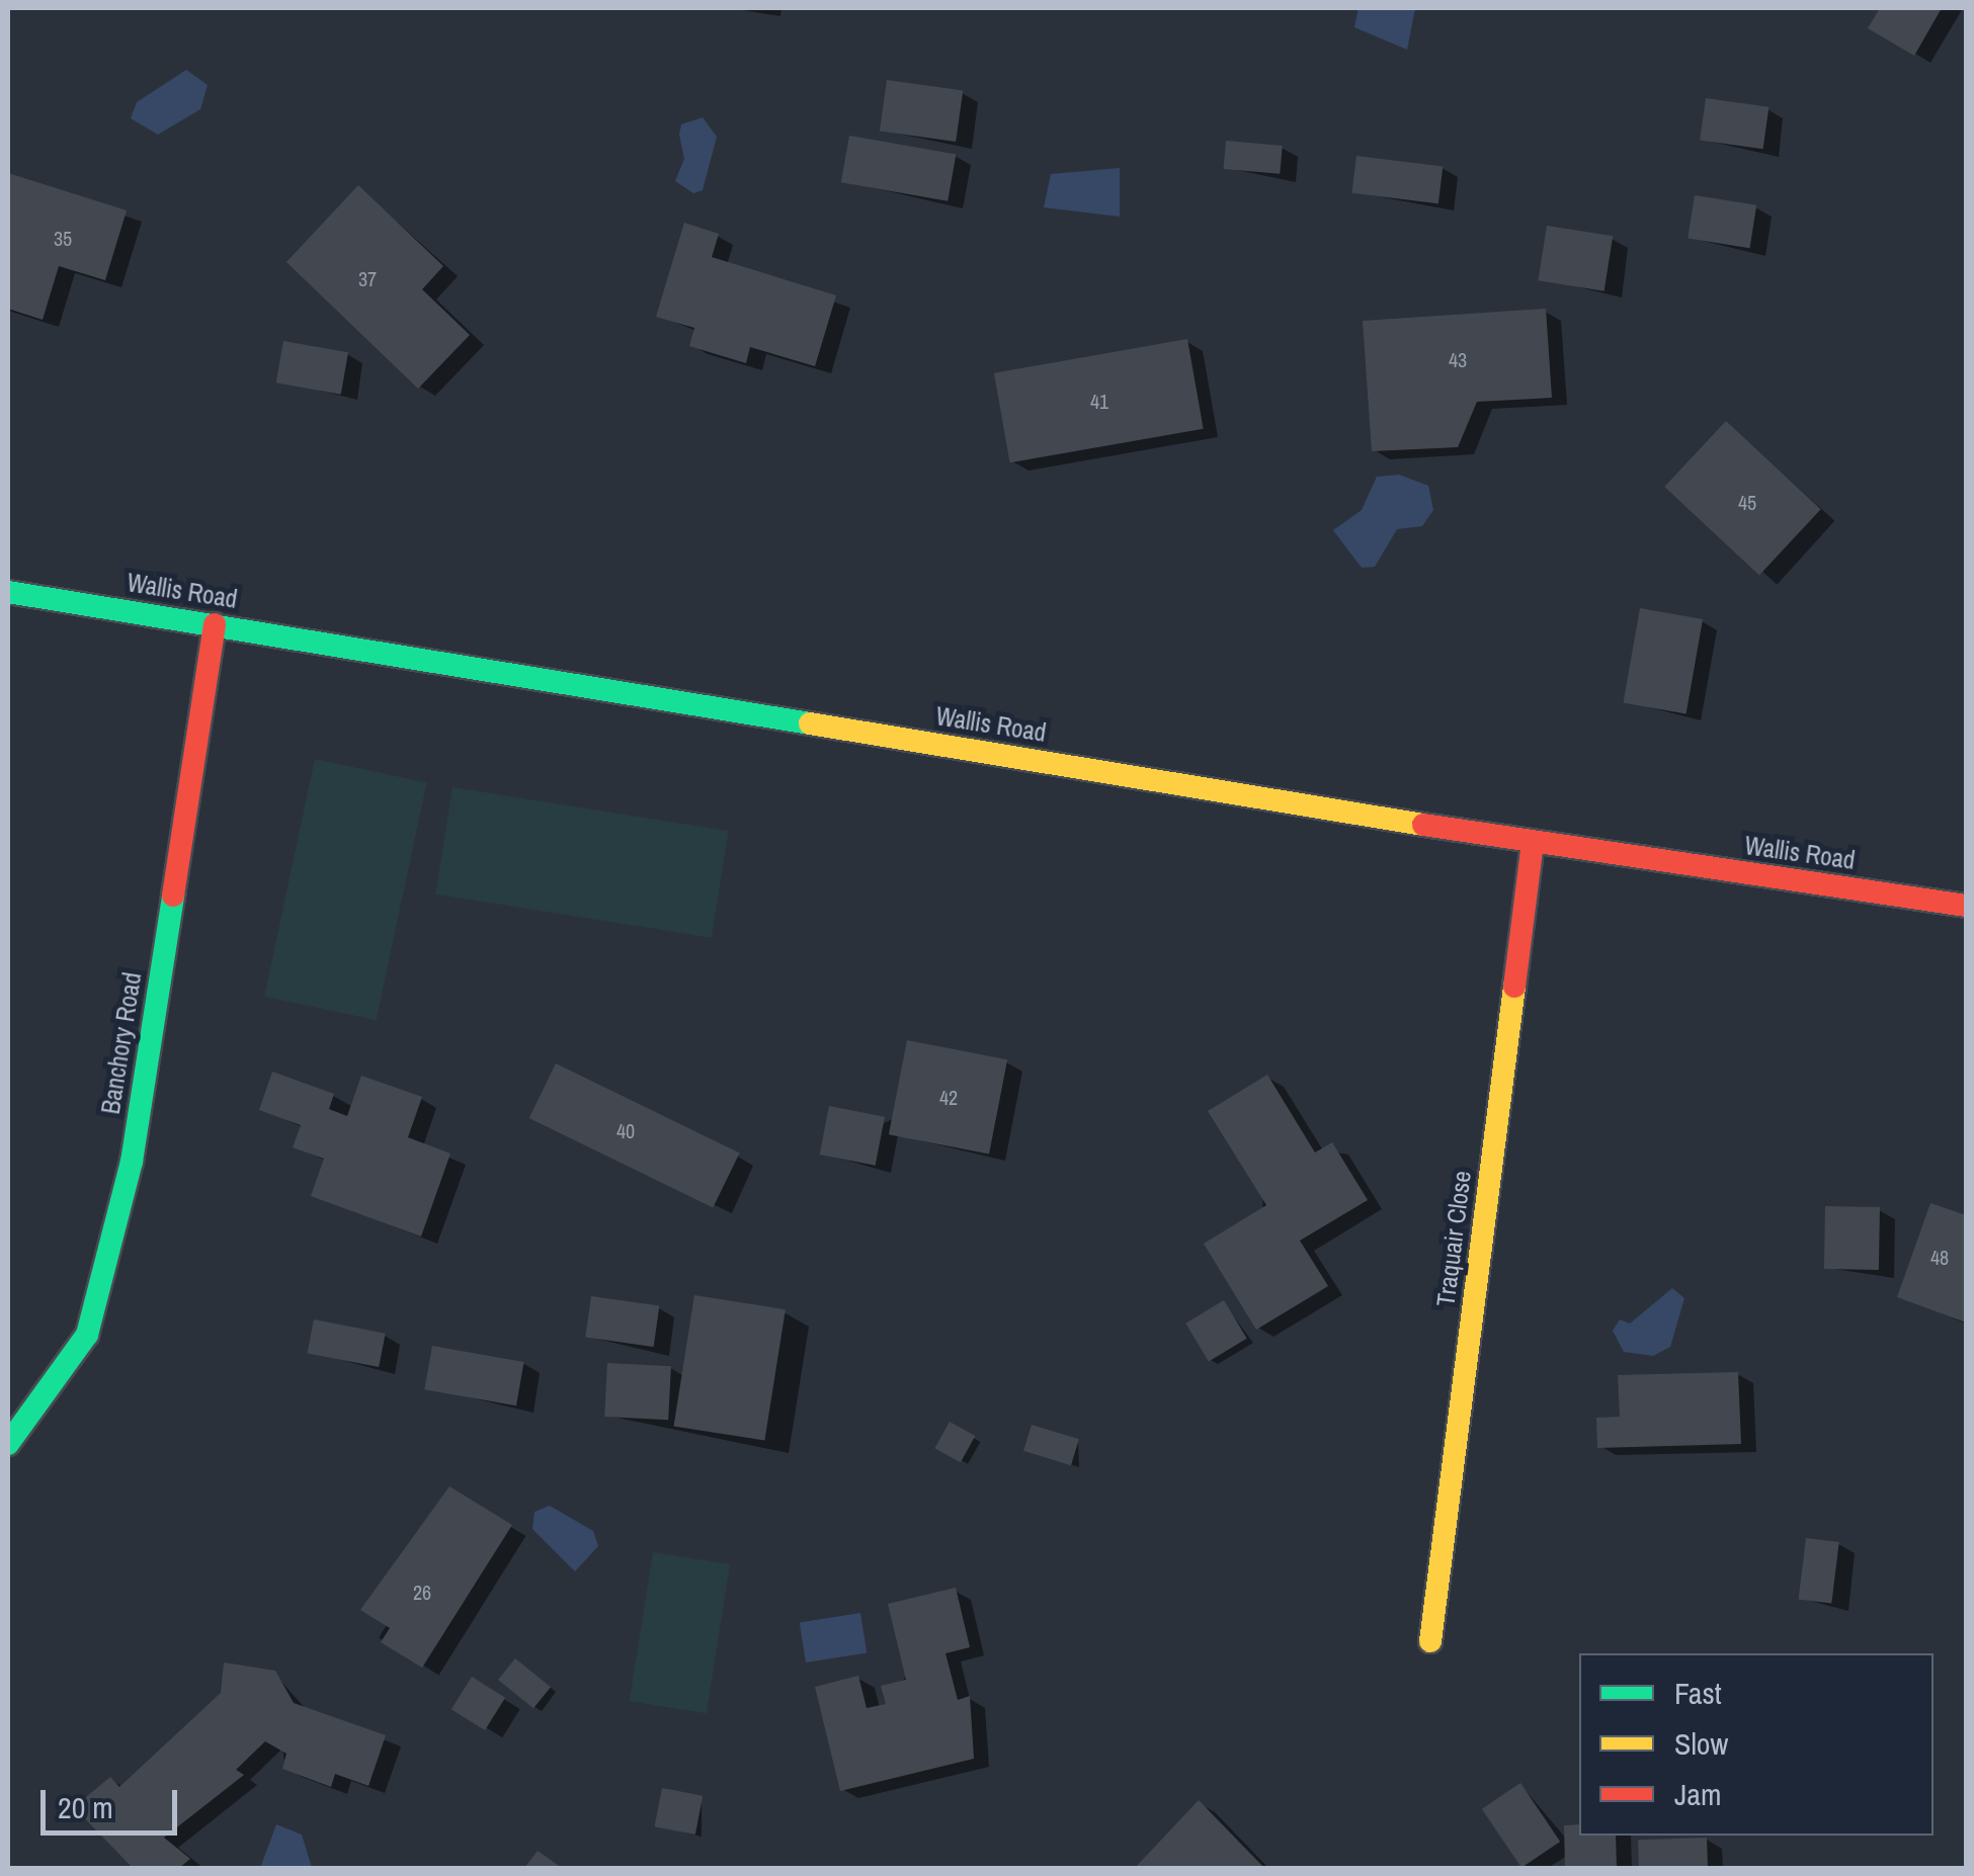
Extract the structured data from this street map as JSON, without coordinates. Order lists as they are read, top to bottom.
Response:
{
  "streets": {
    "street": ["Wallis Road", "Banchory Road", "Traquair Close"]
  },
  "crossings": [
    ["Wallis Road", "Banchory Road"],
    ["Wallis Road", "Traquair Close"]
  ],
  "house_numbers": [
    "35",
    "37",
    "43",
    "41",
    "45",
    "42",
    "40",
    "48",
    "26"
  ],
  "legend": ["Fast", "Slow", "Jam"],
  "scale_bar": "20 m"
}
